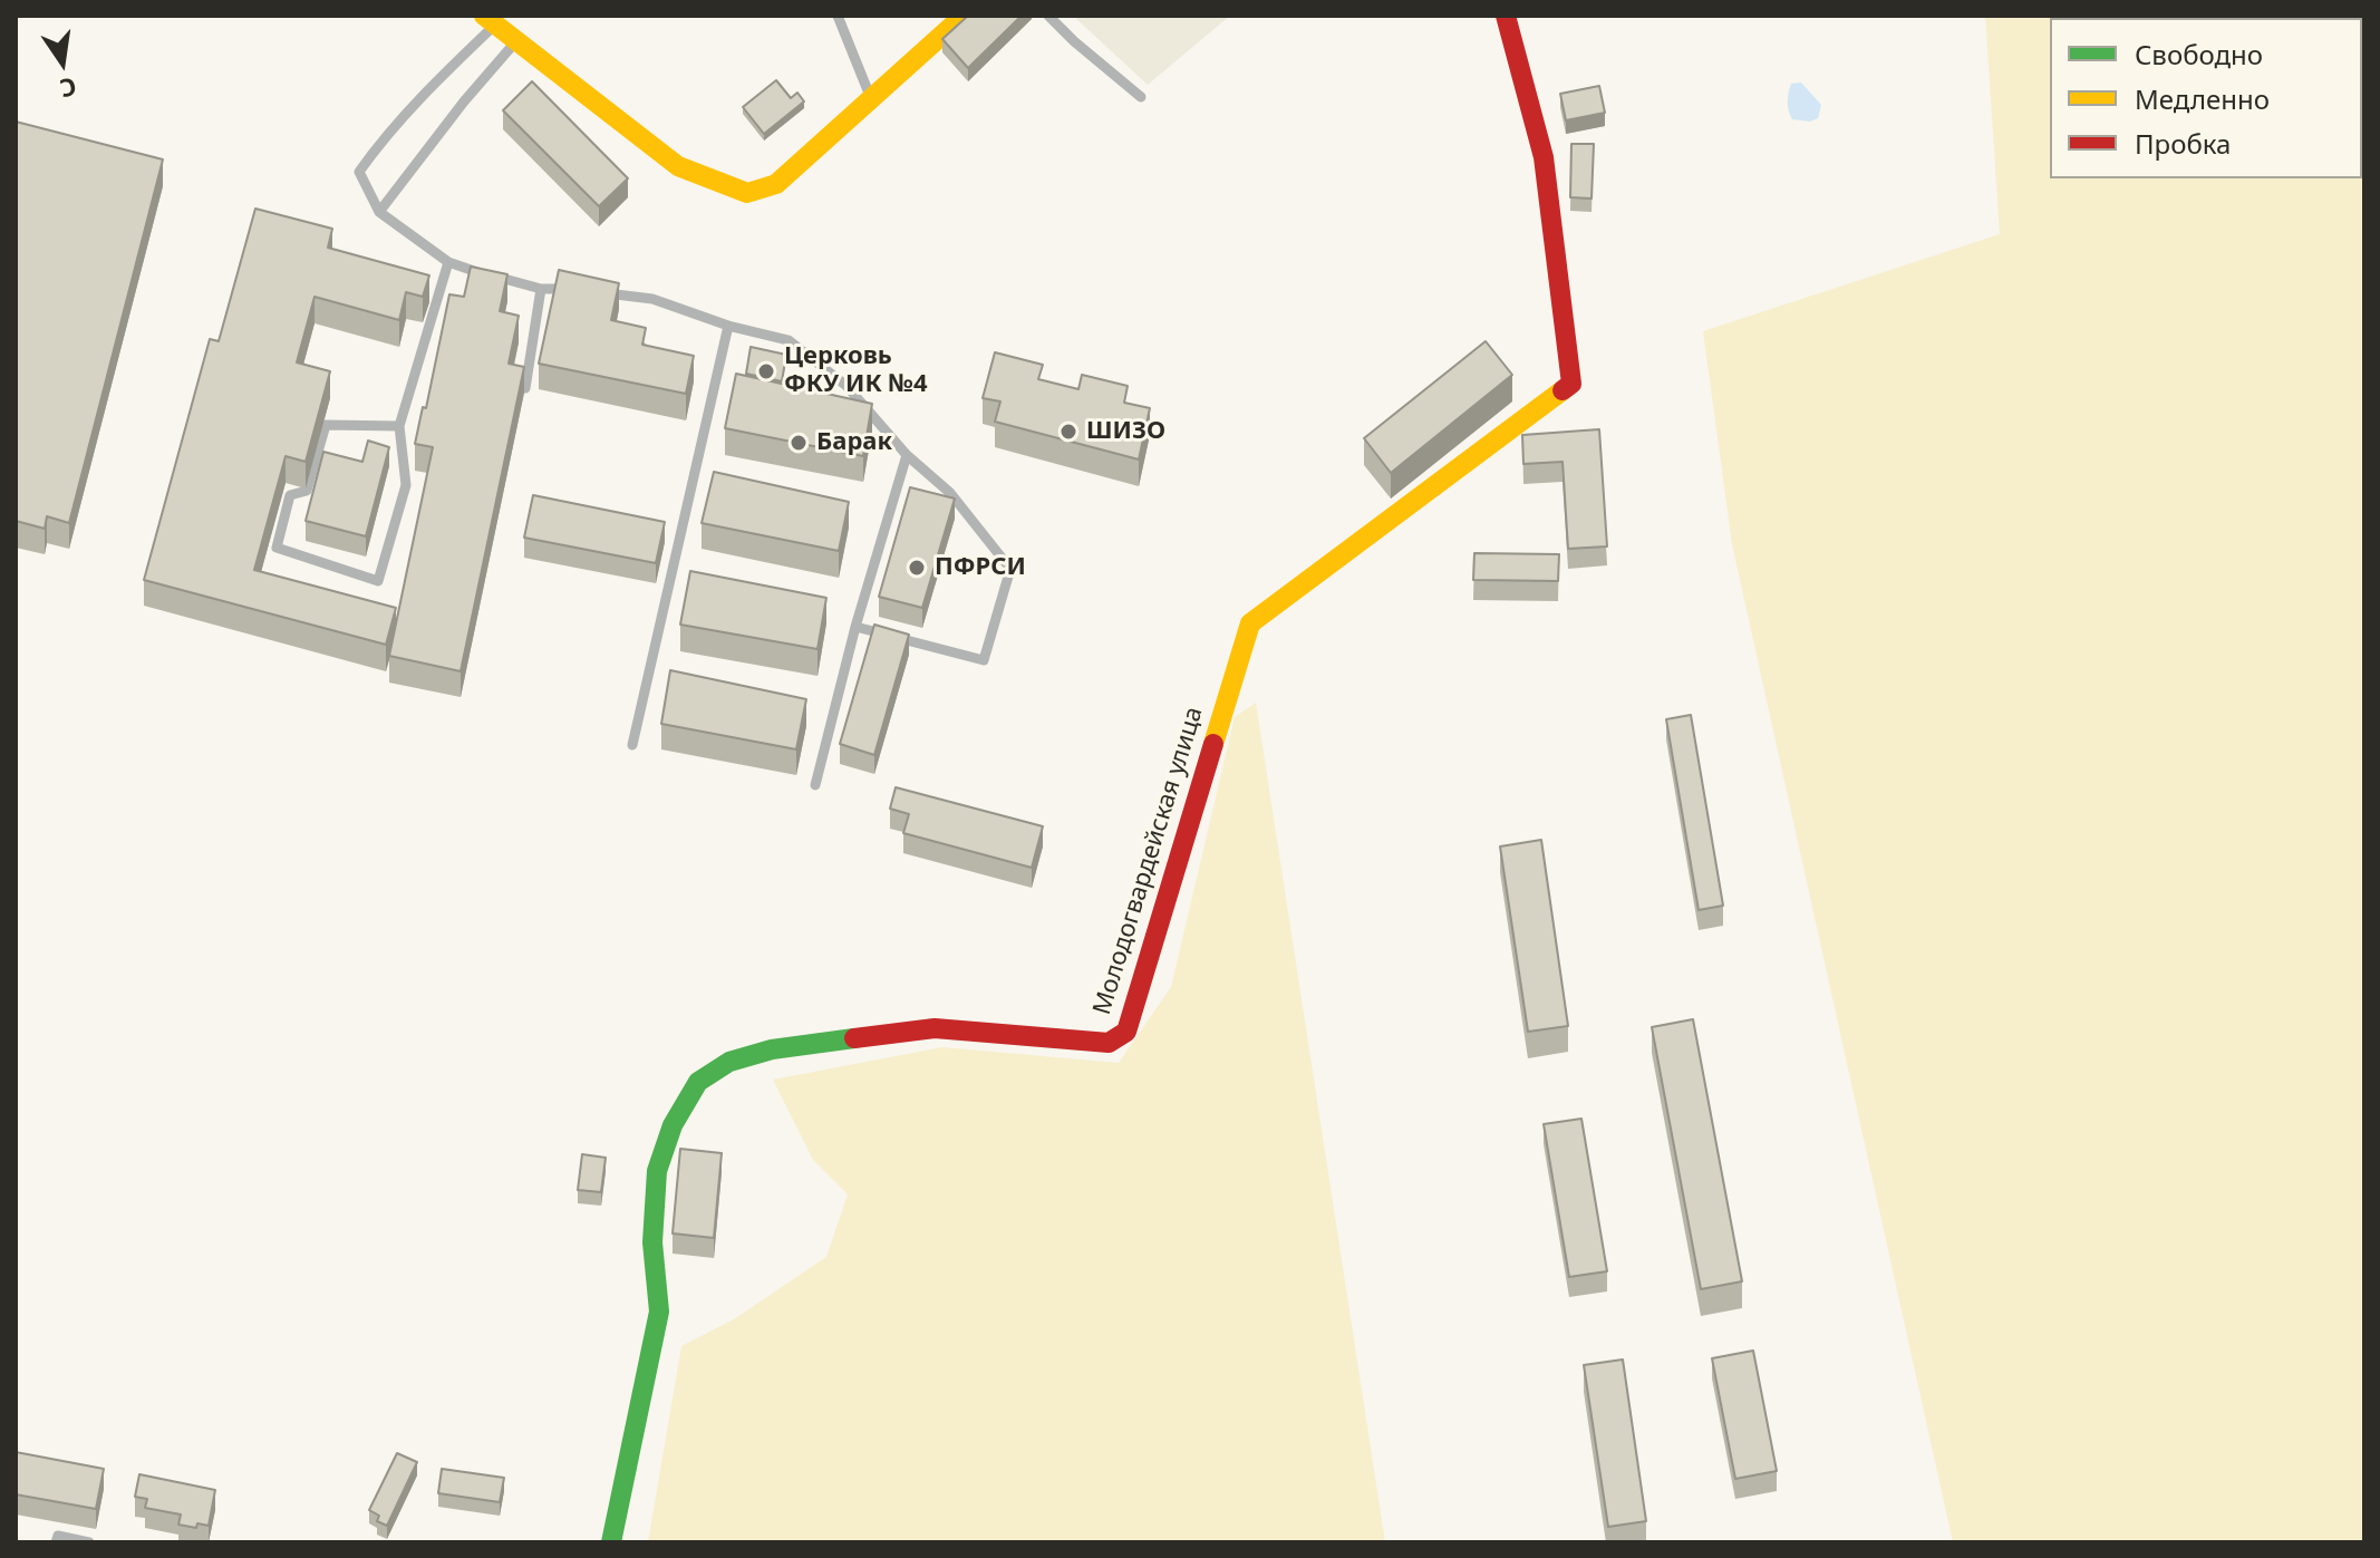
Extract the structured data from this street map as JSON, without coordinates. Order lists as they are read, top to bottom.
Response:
{
  "streets": {
    "street": ["Молодогвардейская улица"]
  },
  "places": [
    "Церковь ФКУ ИК №4",
    "ШИЗО",
    "Барак",
    "ПФРСИ"
  ],
  "legend": ["Свободно", "Медленно", "Пробка"],
  "north": "bottom"
}
